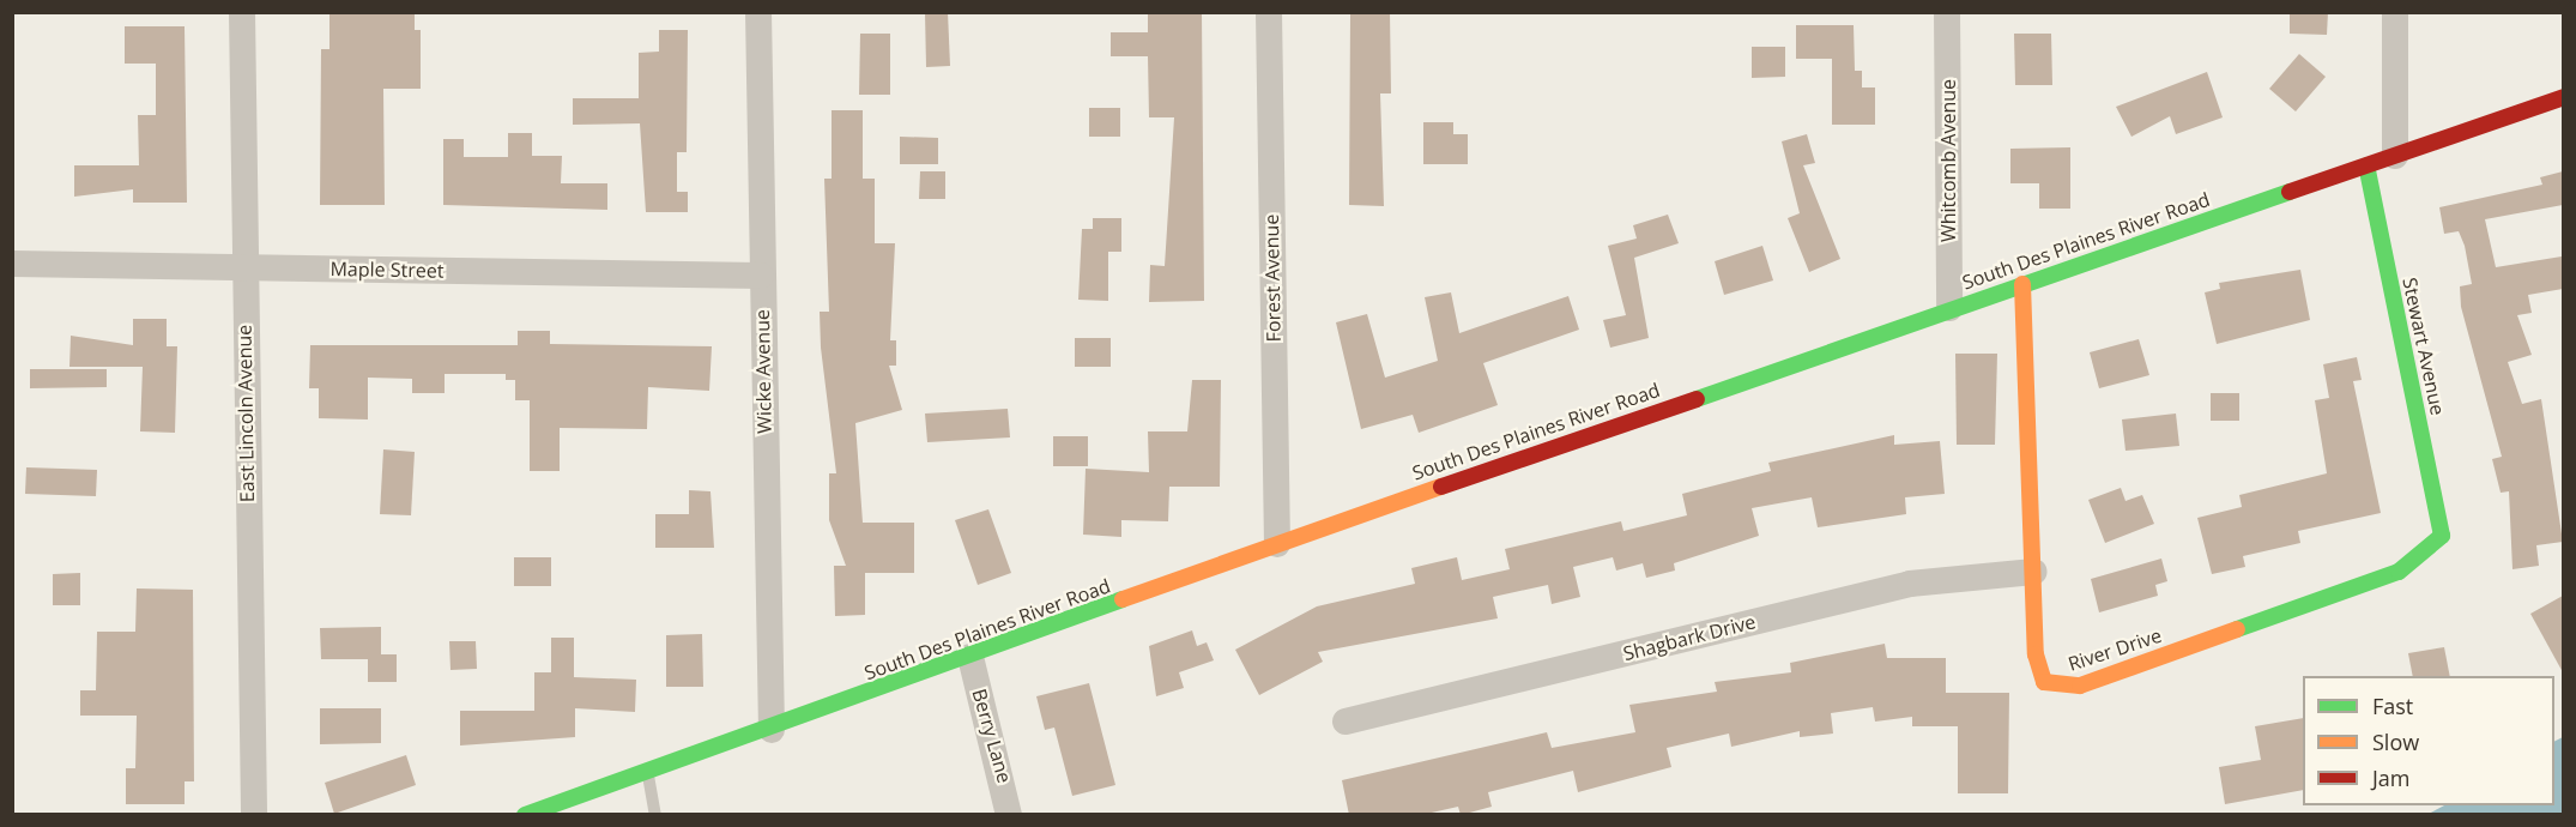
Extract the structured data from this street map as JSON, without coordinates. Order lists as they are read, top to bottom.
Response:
{
  "streets": {
    "main road": ["South Des Plaines River Road", "Stewart Avenue", "River Drive"],
    "street": [
      "Whitcomb Avenue",
      "Maple Street",
      "Forest Avenue",
      "Wicke Avenue",
      "East Lincoln Avenue",
      "Shagbark Drive",
      "Berry Lane"
    ]
  },
  "crossings": [
    ["Whitcomb Avenue", "South Des Plaines River Road"],
    ["South Des Plaines River Road", "Forest Avenue"],
    ["South Des Plaines River Road", "Stewart Avenue"],
    ["South Des Plaines River Road", "Wicke Avenue"],
    ["South Des Plaines River Road", "River Drive"],
    ["South Des Plaines River Road", "Berry Lane"],
    ["Maple Street", "Wicke Avenue"],
    ["Maple Street", "East Lincoln Avenue"],
    ["Stewart Avenue", "River Drive"],
    ["Shagbark Drive", "River Drive"]
  ],
  "legend": ["Fast", "Slow", "Jam"]
}
